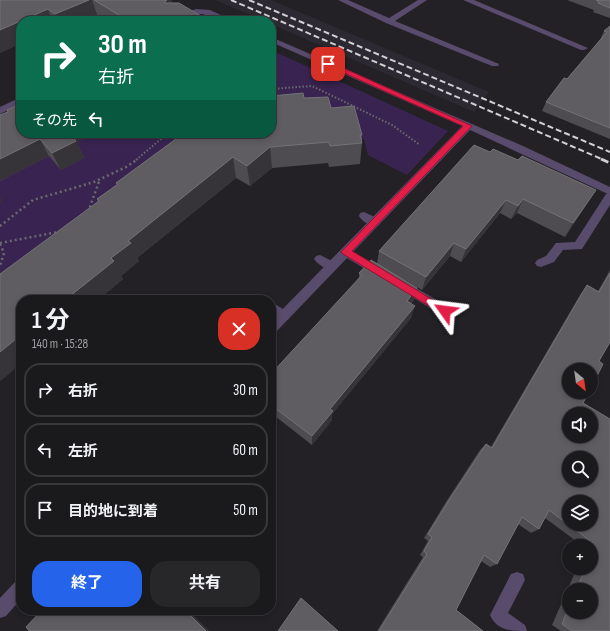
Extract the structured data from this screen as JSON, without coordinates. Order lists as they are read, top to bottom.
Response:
{
  "north": "bottom right",
  "page": {
    "turn": ["30 m", "右折"],
    "then": "その先",
    "heading": ["1 分", "140 m · 15:28"],
    "map_buttons": ["+", "−"],
    "list": [
      {
        "name": "右折",
        "value": "30 m"
      },
      {
        "name": "左折",
        "value": "60 m"
      },
      {
        "name": "目的地に到着",
        "value": "50 m"
      }
    ],
    "buttons": ["終了", "共有"]
  }
}
